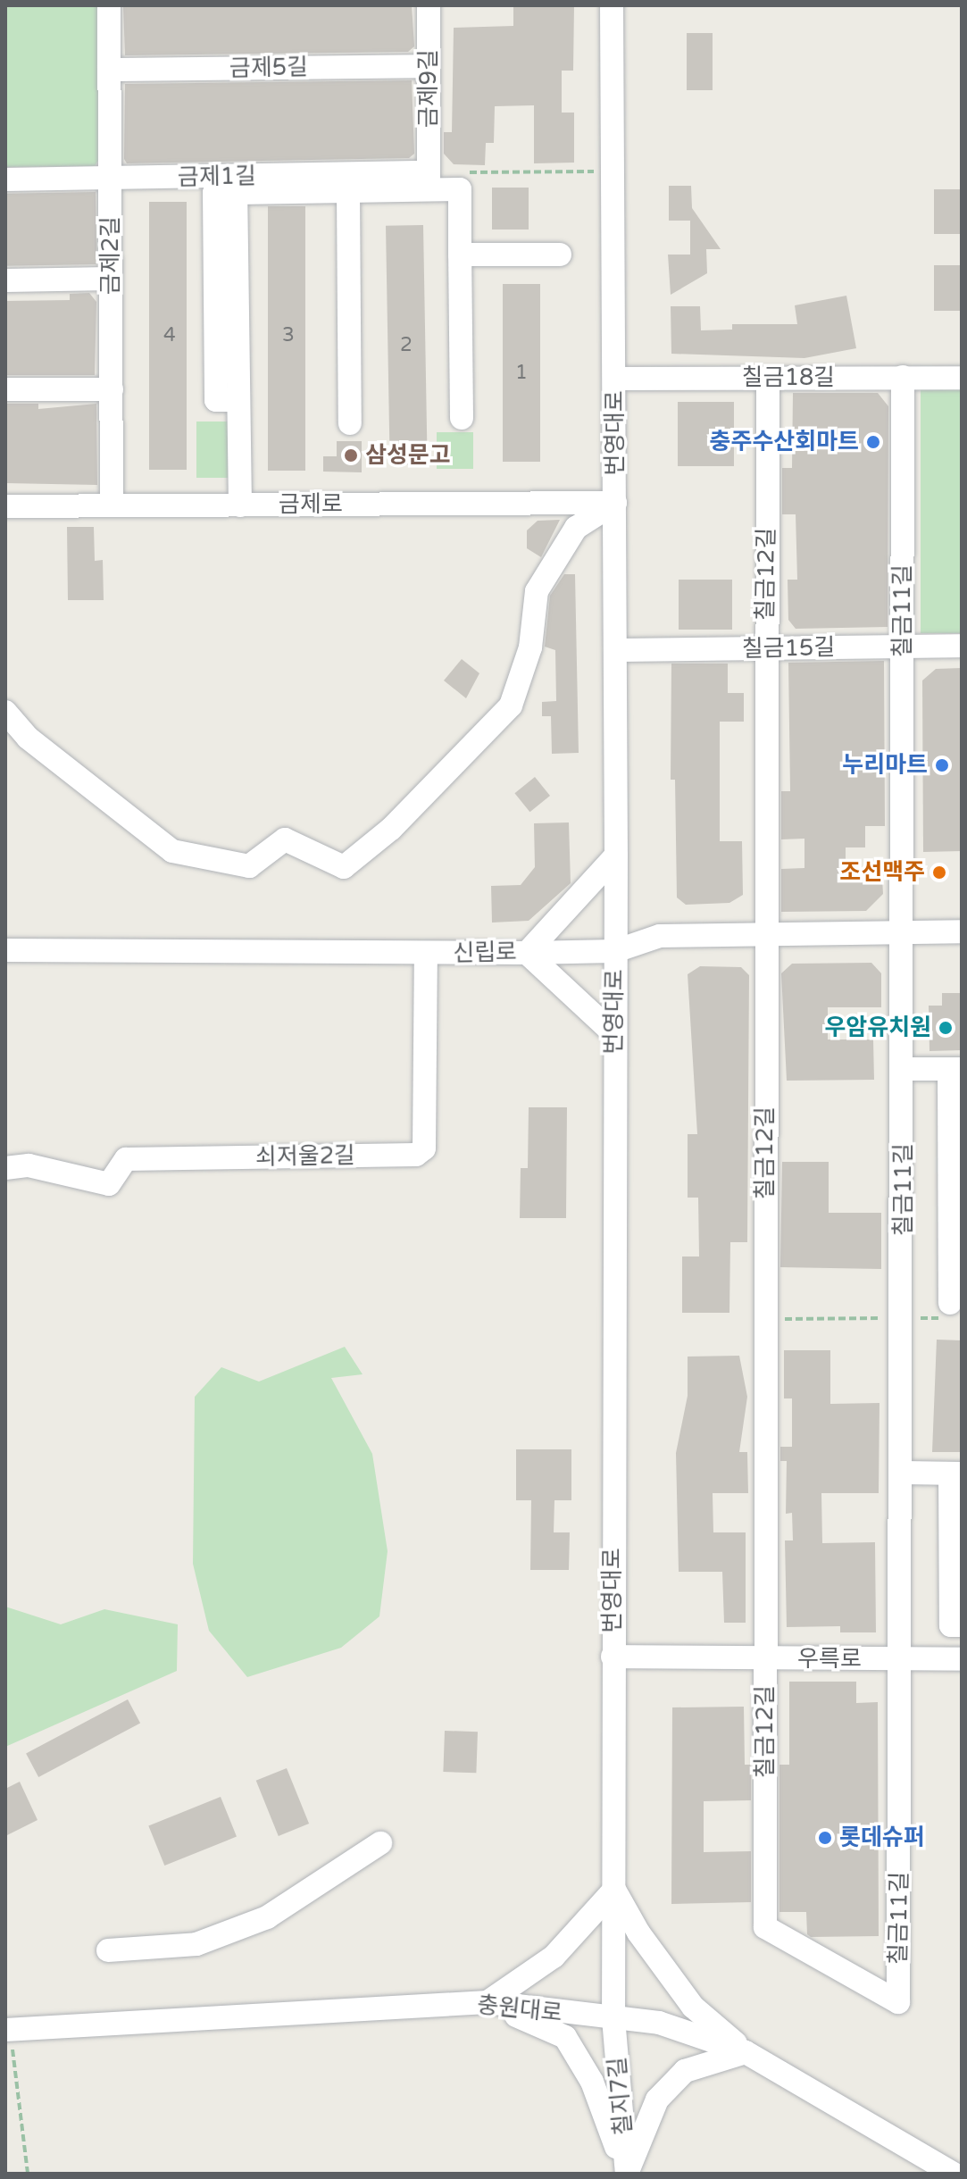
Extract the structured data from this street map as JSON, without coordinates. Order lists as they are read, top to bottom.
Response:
{
  "streets": {
    "street": [
      "금제5길",
      "금제9길",
      "금제1길",
      "금제2길",
      "칠금18길",
      "번영대로",
      "금제로",
      "칠금12길",
      "칠금11길",
      "칠금15길",
      "신립로",
      "쇠저울2길",
      "우륵로",
      "충원대로",
      "칠지7길"
    ]
  },
  "crossings": [
    ["금제5길", "금제9길"],
    ["금제5길", "금제2길"],
    ["금제9길", "금제1길"],
    ["금제1길", "금제2길"],
    ["금제2길", "금제로"],
    ["칠금18길", "번영대로"],
    ["칠금18길", "칠금12길"],
    ["칠금18길", "칠금11길"],
    ["번영대로", "금제로"],
    ["번영대로", "칠금15길"],
    ["번영대로", "신립로"],
    ["번영대로", "우륵로"],
    ["번영대로", "충원대로"],
    ["번영대로", "칠지7길"],
    ["칠금12길", "칠금11길"],
    ["칠금12길", "칠금15길"],
    ["칠금12길", "신립로"],
    ["칠금12길", "우륵로"],
    ["칠금11길", "칠금15길"],
    ["칠금11길", "신립로"],
    ["칠금11길", "우륵로"],
    ["신립로", "쇠저울2길"],
    ["충원대로", "칠지7길"]
  ],
  "places": [
    "충주수산회마트",
    "삼성문고",
    "누리마트",
    "조선맥주",
    "우암유치원",
    "롯데슈퍼"
  ],
  "house_numbers": [
    "4",
    "3",
    "2",
    "1"
  ]
}
